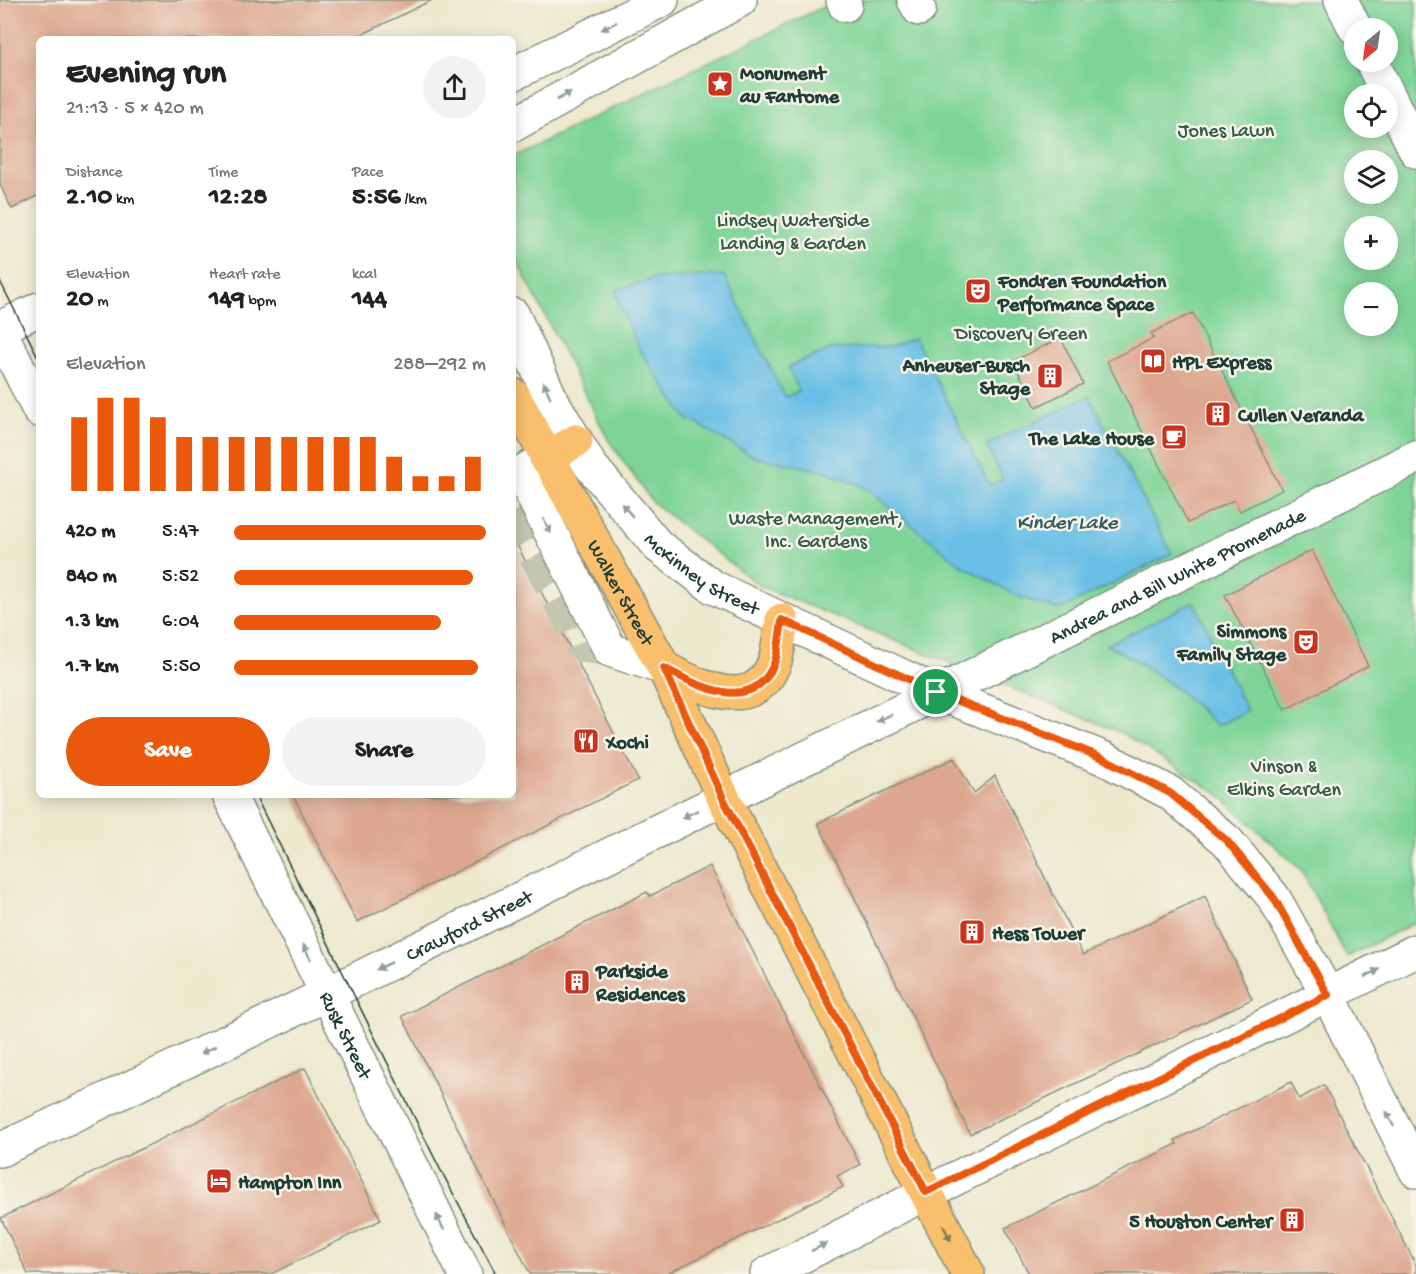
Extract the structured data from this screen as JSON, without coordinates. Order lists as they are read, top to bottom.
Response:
{
  "streets": {
    "main road": ["Walker Street"],
    "street": [
      "McKinney Street",
      "Andrea and Bill White Promenade",
      "Crawford Street",
      "Rusk Street"
    ]
  },
  "crossings": [
    ["McKinney Street", "Andrea and Bill White Promenade"],
    ["McKinney Street", "Crawford Street"],
    ["Andrea and Bill White Promenade", "Crawford Street"],
    ["Walker Street", "Crawford Street"],
    ["Crawford Street", "Rusk Street"]
  ],
  "one_way": ["McKinney Street", "Crawford Street", "Rusk Street"],
  "water": ["Kinder Lake"],
  "parks": [
    "Jones Lawn",
    "Lindsey Waterside Landing & Garden",
    "Discovery Green",
    "Waste Management, Inc. Gardens",
    "Vinson & Elkins Garden"
  ],
  "places": {
    "place": ["Monument au Fantome"],
    "theatre": ["Fondren Foundation Performance Space", "Simmons Family Stage"],
    "library": ["HPL Express"],
    "building": [
      "Anheuser-Busch Stage",
      "Cullen Veranda",
      "Hess Tower",
      "Parkside Residences",
      "5 Houston Center"
    ],
    "cafe": ["The Lake House"],
    "restaurant": ["Xochi"],
    "hotel": ["Hampton Inn"]
  },
  "north": "bottom left",
  "page": {
    "map_buttons": ["+", "−"],
    "heading": ["Evening run", "21:13 · 5 × 420 m"],
    "stats": [
      ["Distance", "2.10 km"],
      ["Time", "12:28"],
      ["Pace", "5:56 /km"],
      ["Elevation", "20 m"],
      ["Heart rate", "149 bpm"],
      ["kcal", "144"]
    ],
    "chart": ["Elevation", "288–292 m"],
    "list": [
      {
        "name": "420 m",
        "note": "5:47"
      },
      {
        "name": "840 m",
        "note": "5:52"
      },
      {
        "name": "1.3 km",
        "note": "6:04"
      },
      {
        "name": "1.7 km",
        "note": "5:50"
      }
    ],
    "buttons": ["Save", "Share"]
  }
}
